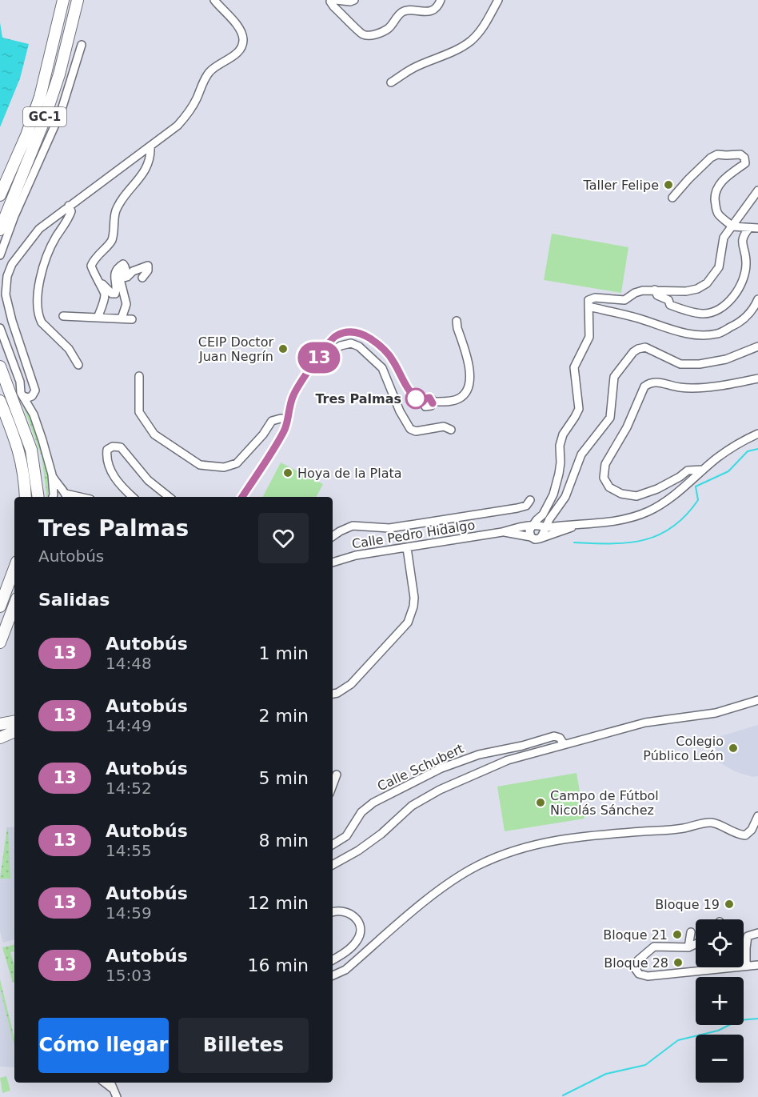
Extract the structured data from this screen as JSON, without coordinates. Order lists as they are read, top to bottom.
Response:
{
  "streets": {
    "highway": ["GC-1"],
    "street": ["Calle Pedro Hidalgo", "Calle Schubert"]
  },
  "places": [
    "Taller Felipe",
    "CEIP Doctor Juan Negrín",
    "Tres Palmas",
    "Hoya de la Plata",
    "Colegio Público León",
    "Campo de Fútbol Nicolás Sánchez",
    "Bloque 19",
    "Bloque 21",
    "Bloque 28"
  ],
  "lines": ["bus line 13"],
  "page": {
    "on_map": "13",
    "heading": [
      ["Tres Palmas", "Autobús"],
      "Salidas"
    ],
    "list": [
      {
        "mark": "13",
        "name": "Autobús",
        "note": "14:48",
        "value": "1 min"
      },
      {
        "mark": "13",
        "name": "Autobús",
        "note": "14:49",
        "value": "2 min"
      },
      {
        "mark": "13",
        "name": "Autobús",
        "note": "14:52",
        "value": "5 min"
      },
      {
        "mark": "13",
        "name": "Autobús",
        "note": "14:55",
        "value": "8 min"
      },
      {
        "mark": "13",
        "name": "Autobús",
        "note": "14:59",
        "value": "12 min"
      },
      {
        "mark": "13",
        "name": "Autobús",
        "note": "15:03",
        "value": "16 min"
      }
    ],
    "map_buttons": ["+", "−"],
    "buttons": ["Cómo llegar", "Billetes"]
  }
}
